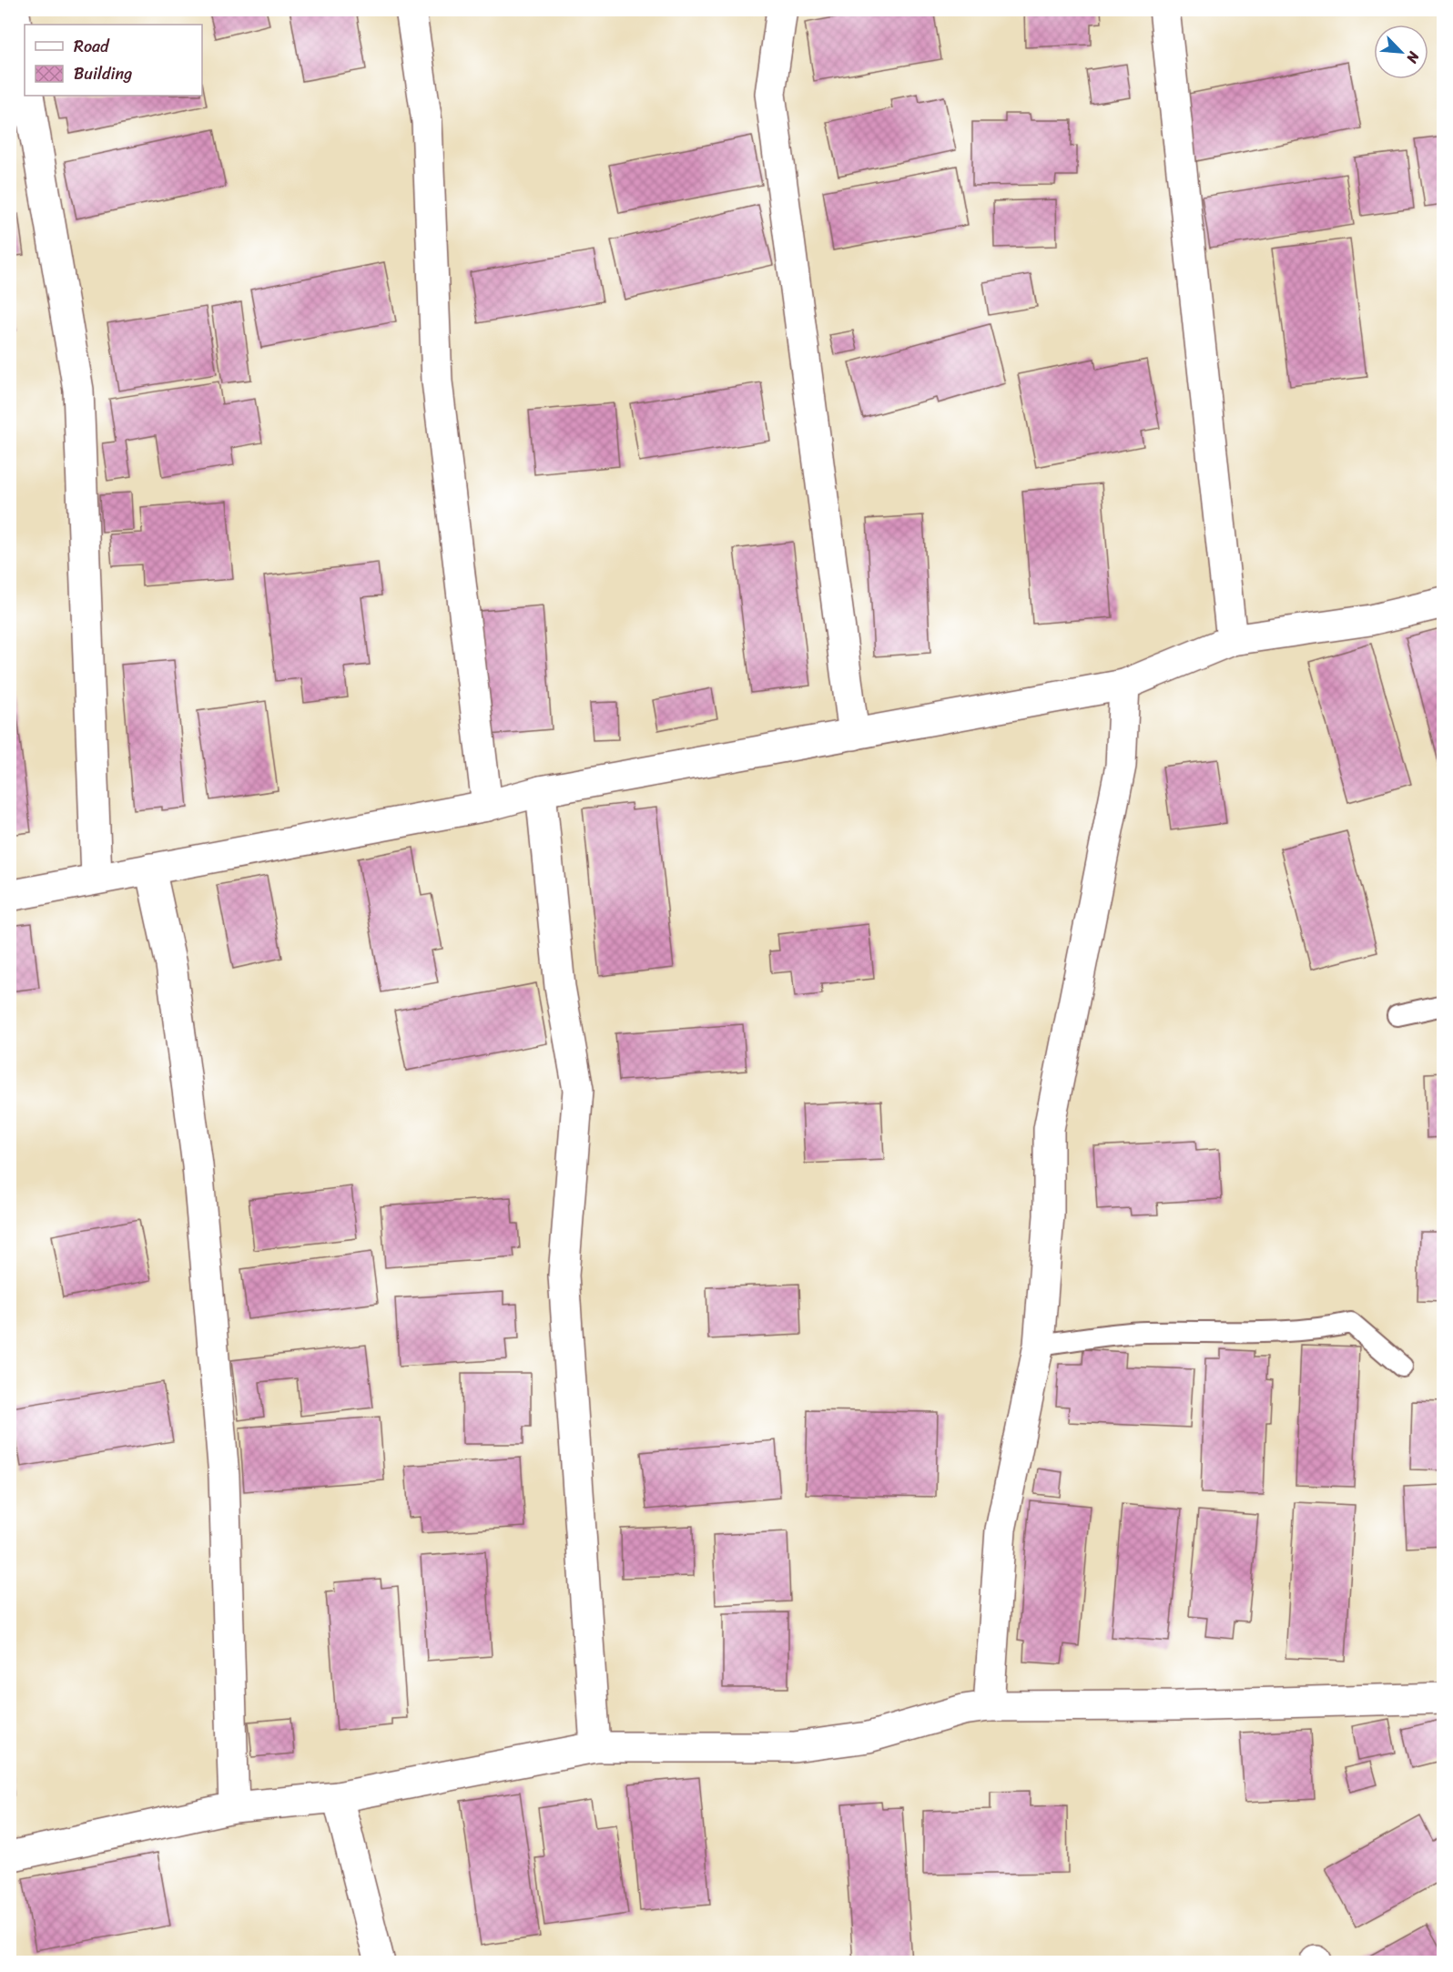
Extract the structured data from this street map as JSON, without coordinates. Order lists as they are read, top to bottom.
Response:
{
  "legend": ["Road", "Building"],
  "north": "bottom right"
}
